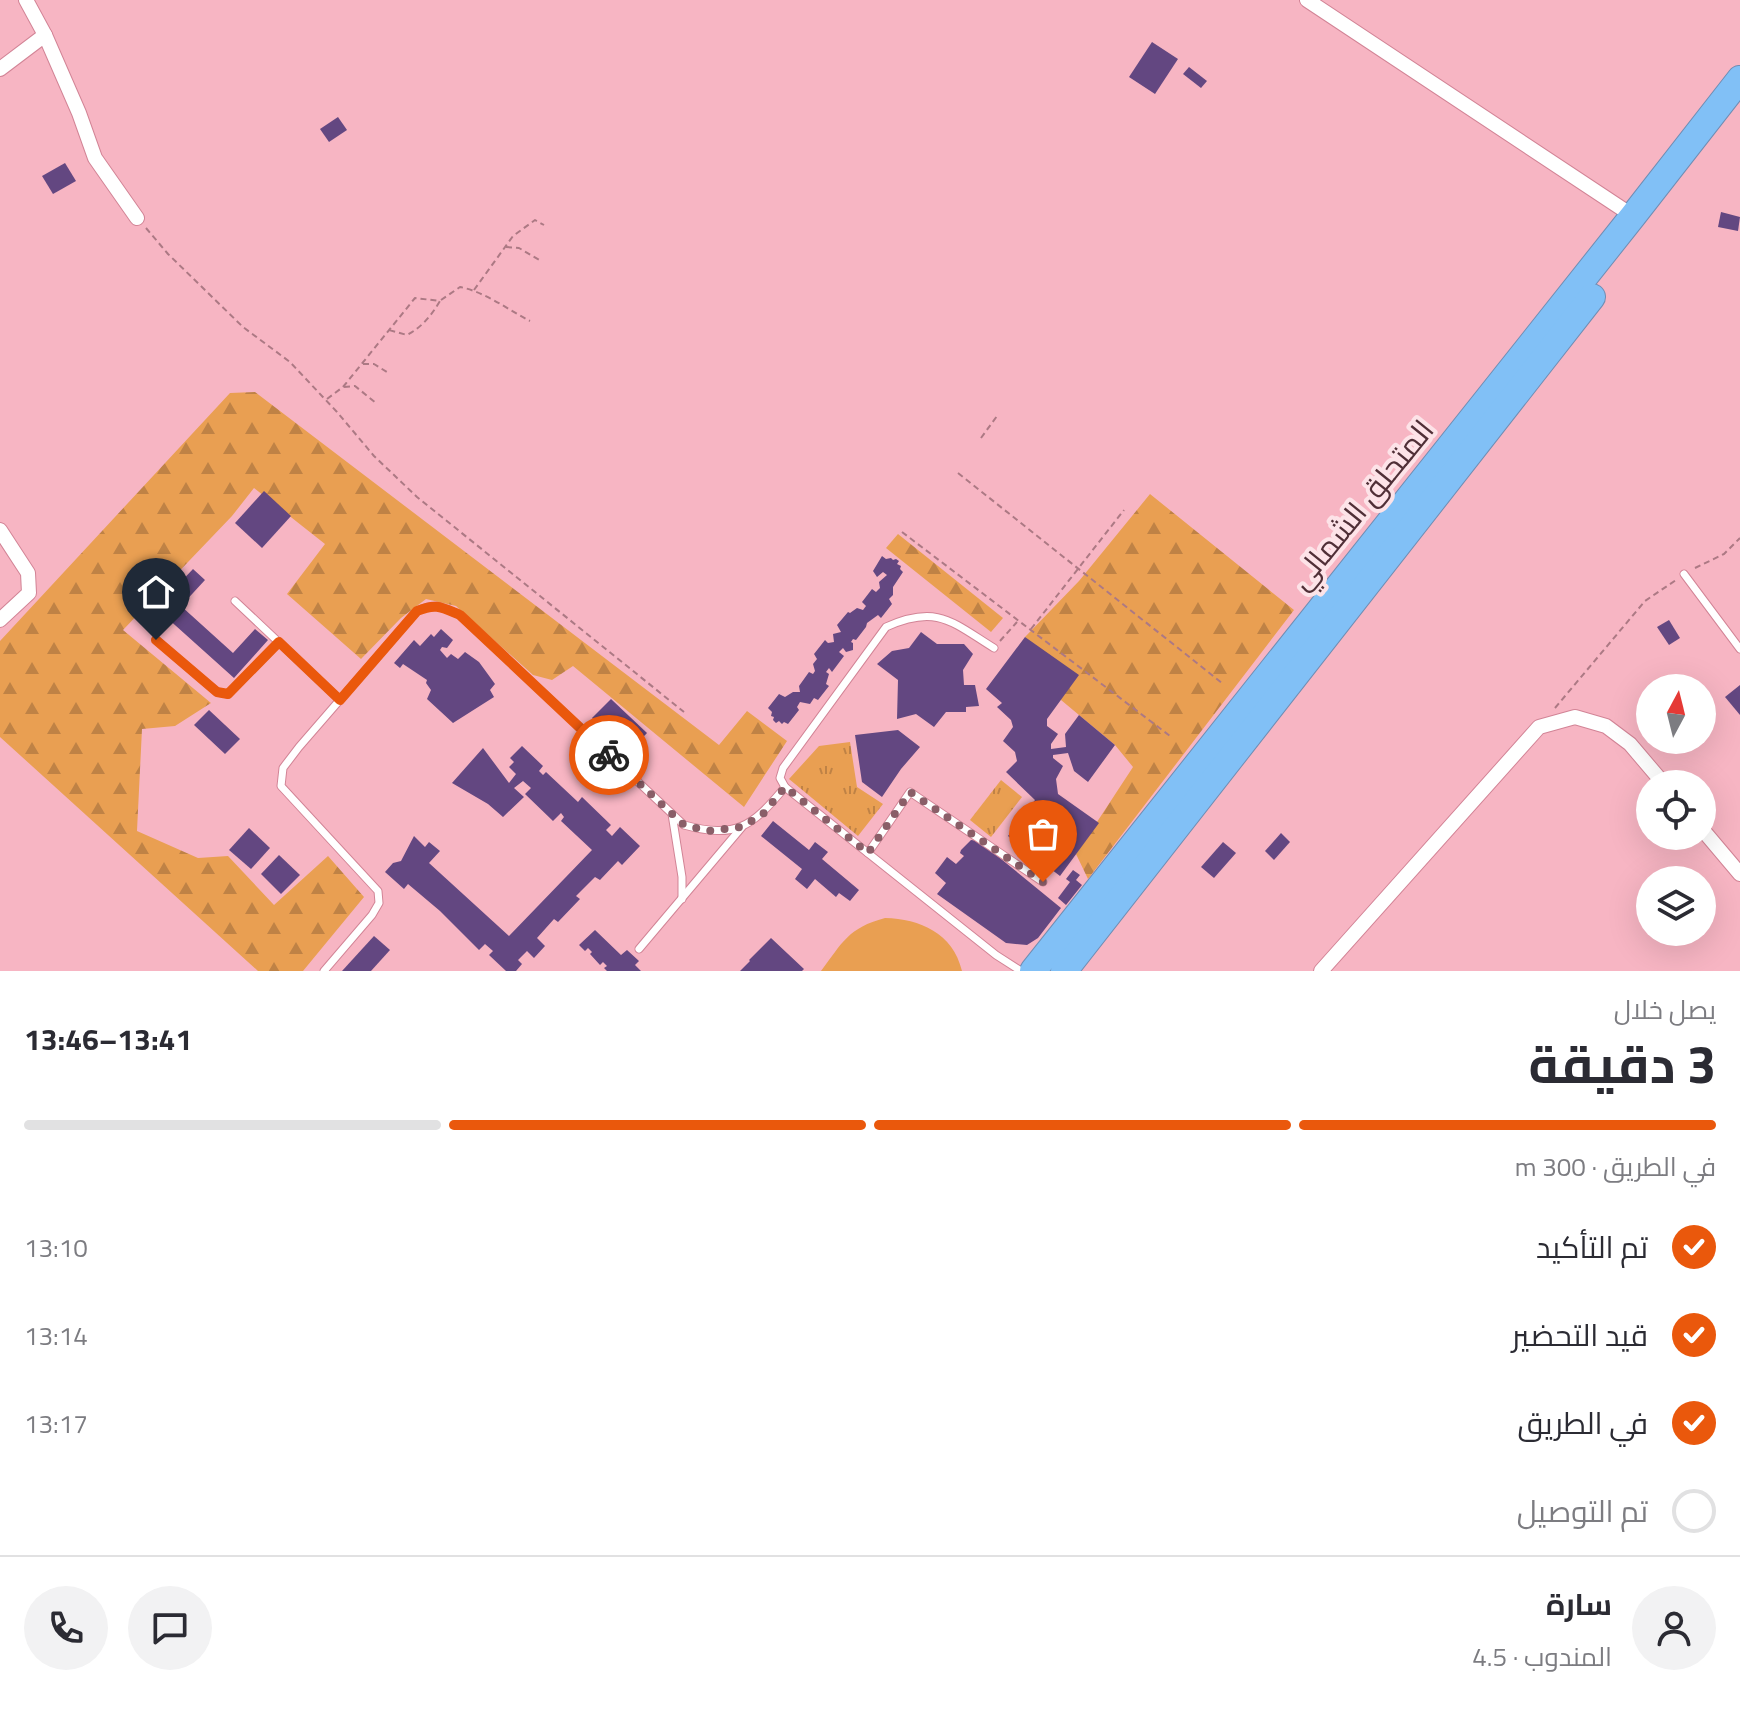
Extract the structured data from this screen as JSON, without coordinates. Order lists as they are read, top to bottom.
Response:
{
  "streets": {
    "highway": ["المتحلق الشمالي"]
  },
  "north": "top",
  "page": {
    "heading": ["3 دقيقة", "يصل خلال", "13:41–13:46"],
    "panel": ["سارة", "المندوب · 4.5"],
    "bar": "في الطريق · 300 m",
    "list": [
      ["تم التأكيد", "13:10"],
      ["قيد التحضير", "13:14"],
      ["في الطريق", "13:17"],
      "تم التوصيل"
    ]
  }
}
